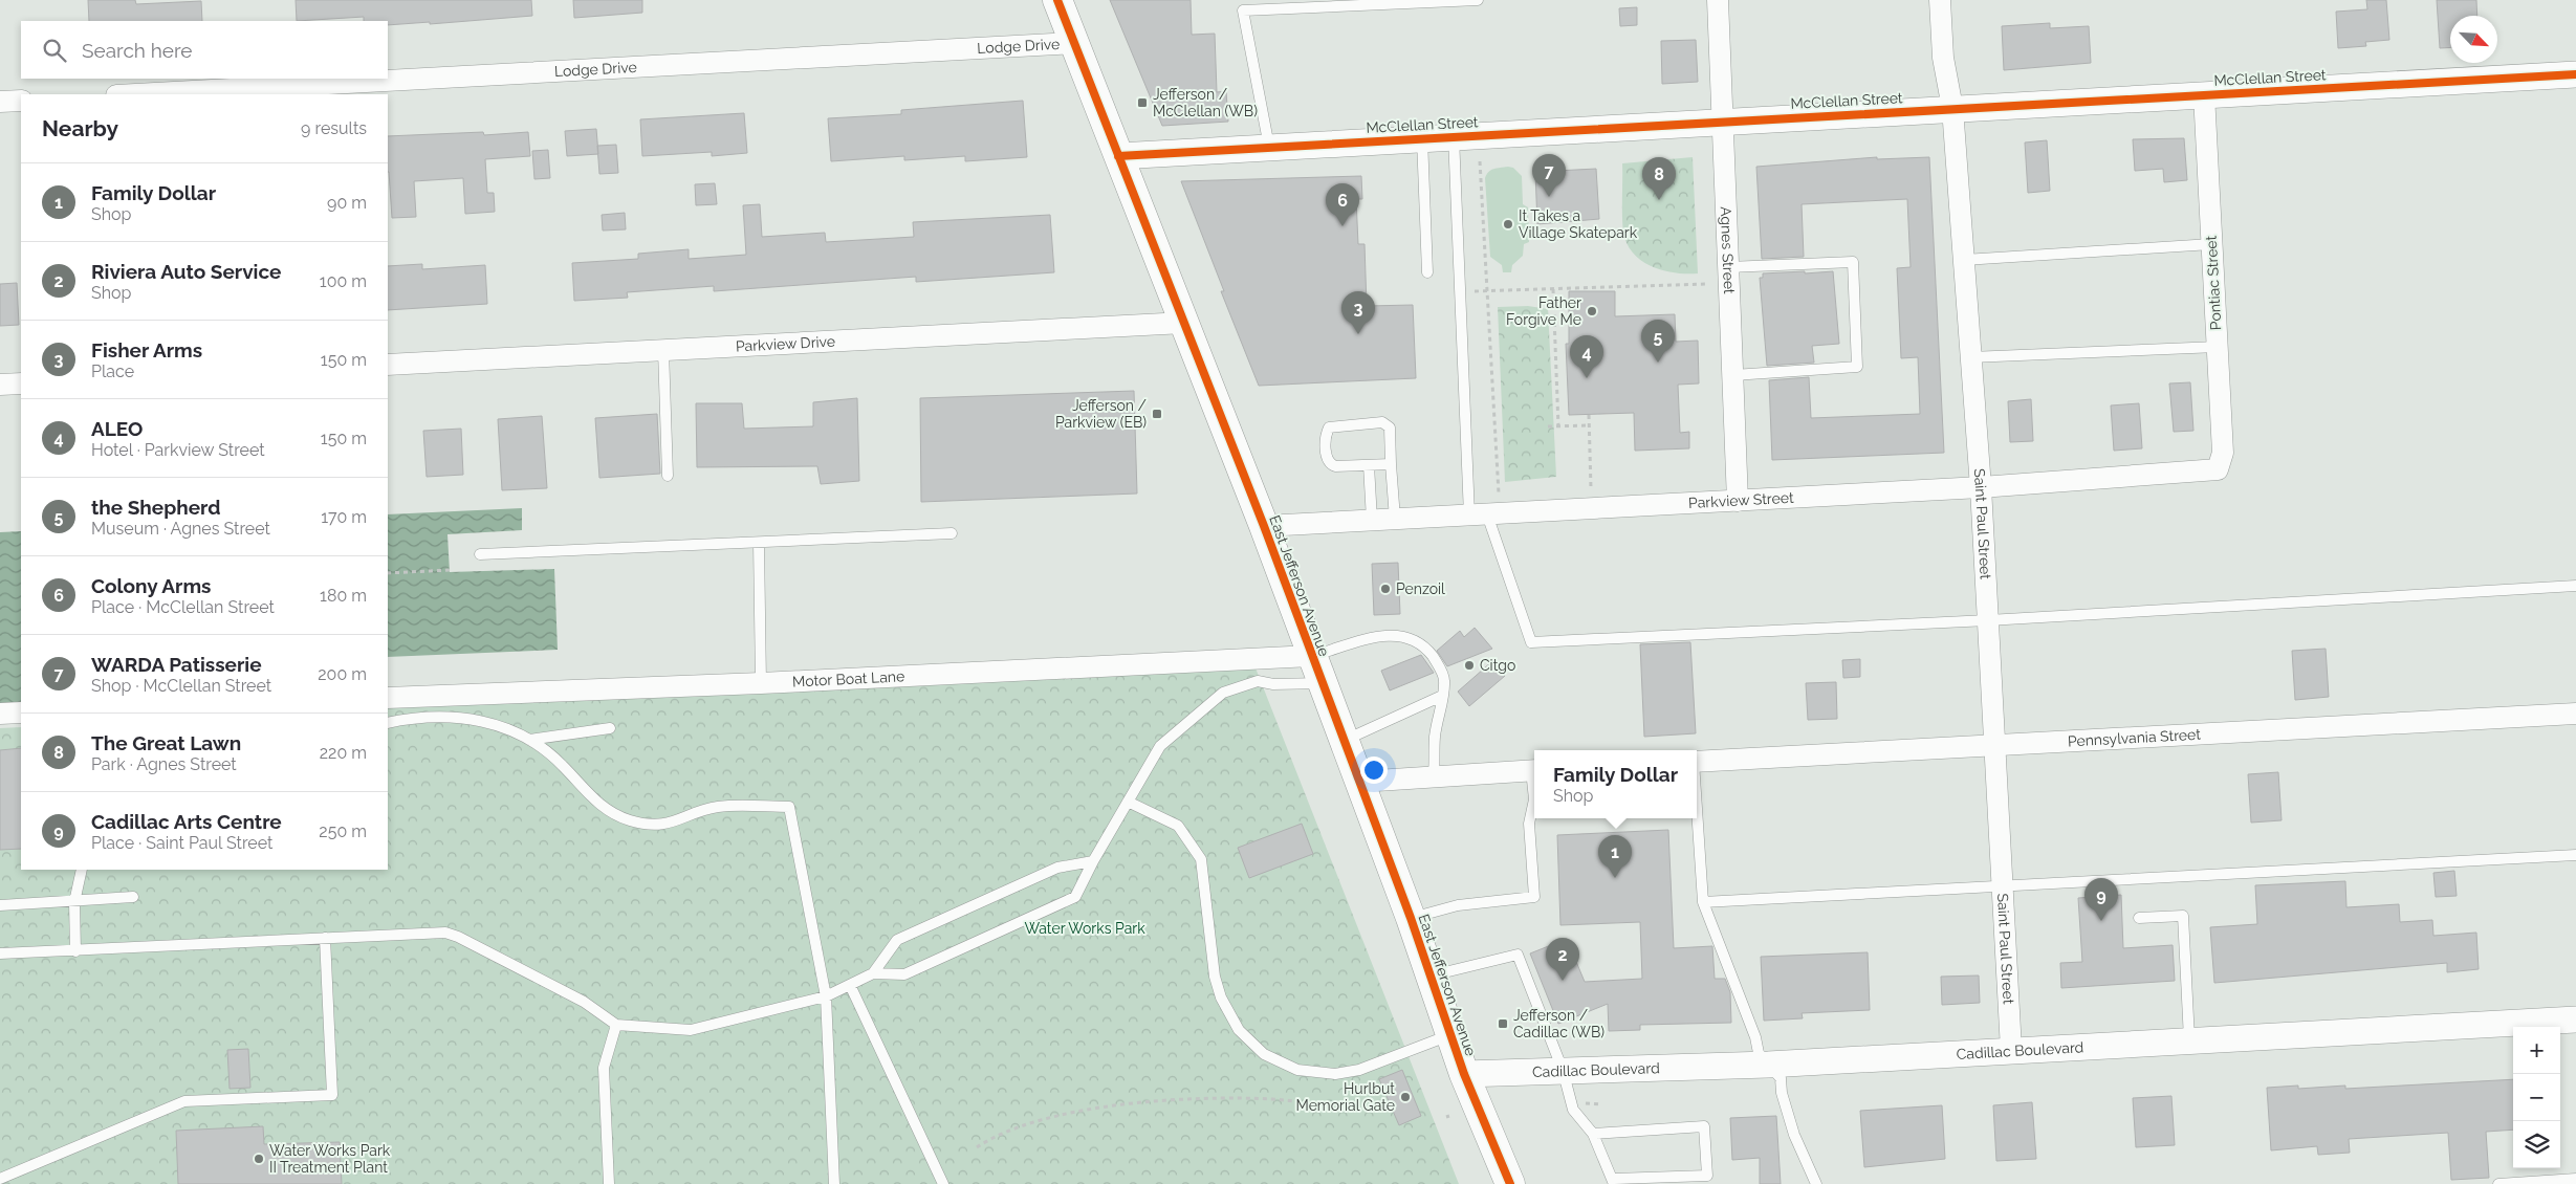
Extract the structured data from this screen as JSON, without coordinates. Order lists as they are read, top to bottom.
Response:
{
  "streets": {
    "main road": ["East Jefferson Avenue"],
    "street": [
      "Lodge Drive",
      "McClellan Street",
      "Agnes Street",
      "Pontiac Street",
      "Parkview Drive",
      "Parkview Street",
      "Saint Paul Street",
      "Motor Boat Lane",
      "Pennsylvania Street",
      "Cadillac Boulevard"
    ]
  },
  "crossings": [
    ["Lodge Drive", "East Jefferson Avenue"],
    ["McClellan Street", "Agnes Street"],
    ["McClellan Street", "Pontiac Street"],
    ["McClellan Street", "Saint Paul Street"],
    ["McClellan Street", "East Jefferson Avenue"],
    ["Agnes Street", "Parkview Street"],
    ["Pontiac Street", "Parkview Street"],
    ["Parkview Drive", "East Jefferson Avenue"],
    ["Parkview Street", "Saint Paul Street"],
    ["Parkview Street", "East Jefferson Avenue"],
    ["Saint Paul Street", "Pennsylvania Street"],
    ["Saint Paul Street", "Cadillac Boulevard"],
    ["East Jefferson Avenue", "Motor Boat Lane"],
    ["East Jefferson Avenue", "Cadillac Boulevard"]
  ],
  "parks": ["Water Works Park"],
  "places": {
    "transit": ["Jefferson / McClellan (WB)", "Jefferson / Parkview (EB)", "Jefferson / Cadillac (WB)"],
    "other": [
      "It Takes a Village Skatepark",
      "Father Forgive Me",
      "Penzoil",
      "Citgo",
      "Hurlbut Memorial Gate",
      "Water Works Park II Treatment Plant"
    ]
  },
  "north": "bottom right",
  "page": {
    "search": "Search here",
    "heading": ["Nearby", "9 results"],
    "pins": [
      "7",
      "8",
      "6",
      "3",
      "5",
      "4",
      "1",
      "9",
      "2"
    ],
    "list": [
      {
        "mark": "1",
        "name": "Family Dollar",
        "note": "Shop",
        "value": "90 m"
      },
      {
        "mark": "2",
        "name": "Riviera Auto Service",
        "note": "Shop",
        "value": "100 m"
      },
      {
        "mark": "3",
        "name": "Fisher Arms",
        "note": "Place",
        "value": "150 m"
      },
      {
        "mark": "4",
        "name": "ALEO",
        "note": "Hotel · Parkview Street",
        "value": "150 m"
      },
      {
        "mark": "5",
        "name": "the Shepherd",
        "note": "Museum · Agnes Street",
        "value": "170 m"
      },
      {
        "mark": "6",
        "name": "Colony Arms",
        "note": "Place · McClellan Street",
        "value": "180 m"
      },
      {
        "mark": "7",
        "name": "WARDA Patisserie",
        "note": "Shop · McClellan Street",
        "value": "200 m"
      },
      {
        "mark": "8",
        "name": "The Great Lawn",
        "note": "Park · Agnes Street",
        "value": "220 m"
      },
      {
        "mark": "9",
        "name": "Cadillac Arts Centre",
        "note": "Place · Saint Paul Street",
        "value": "250 m"
      }
    ],
    "popup": ["Family Dollar", "Shop"],
    "map_buttons": ["+", "−"]
  }
}
